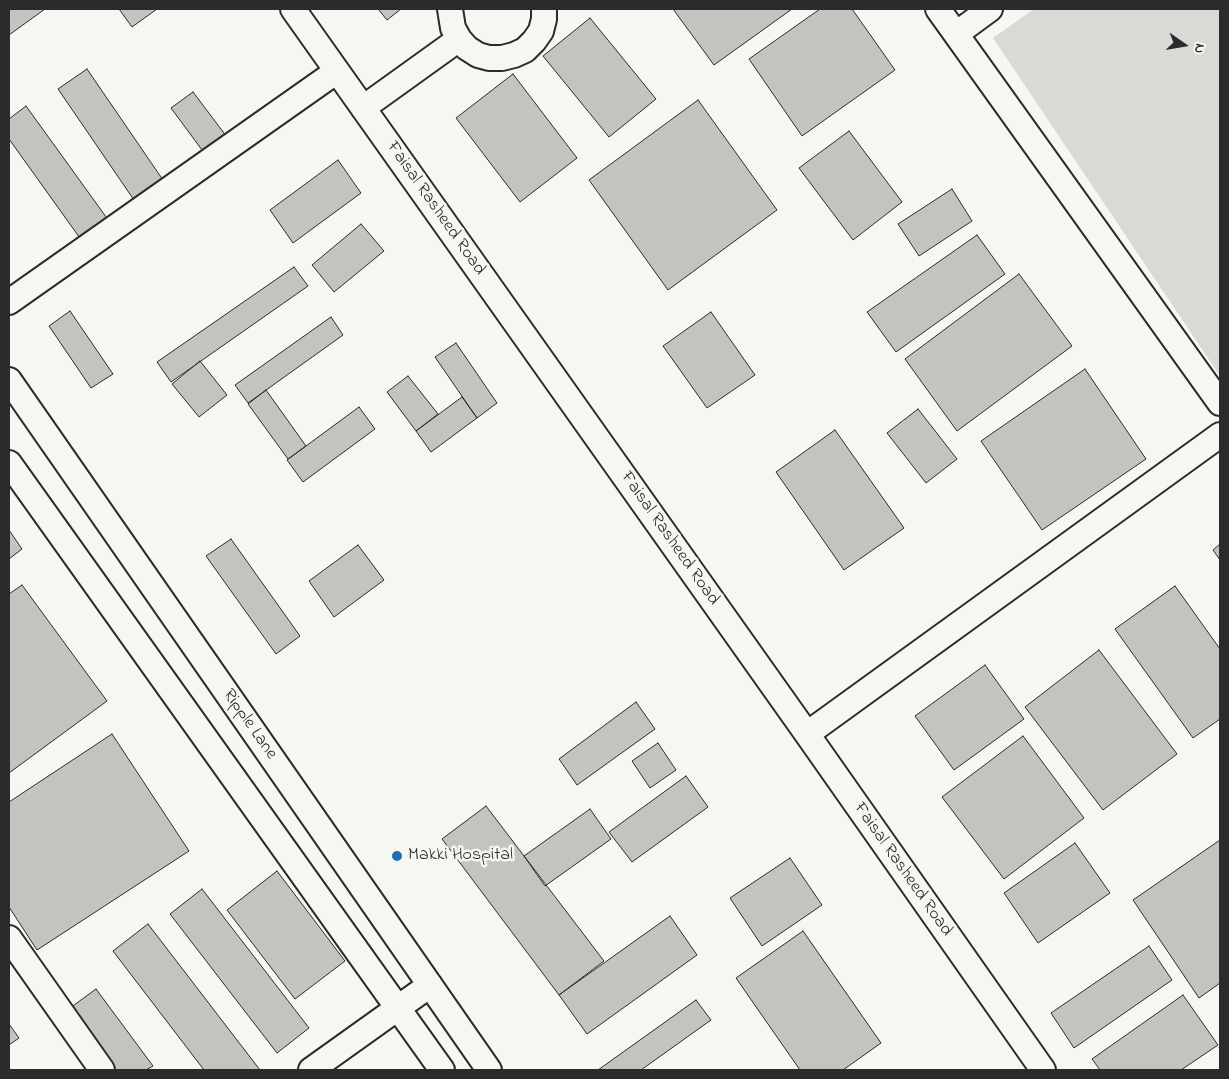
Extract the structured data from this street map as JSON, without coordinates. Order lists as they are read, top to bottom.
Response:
{
  "streets": {
    "street": ["Faisal Rasheed Road", "Ripple Lane"]
  },
  "places": ["Makki Hospital"],
  "north": "right"
}
